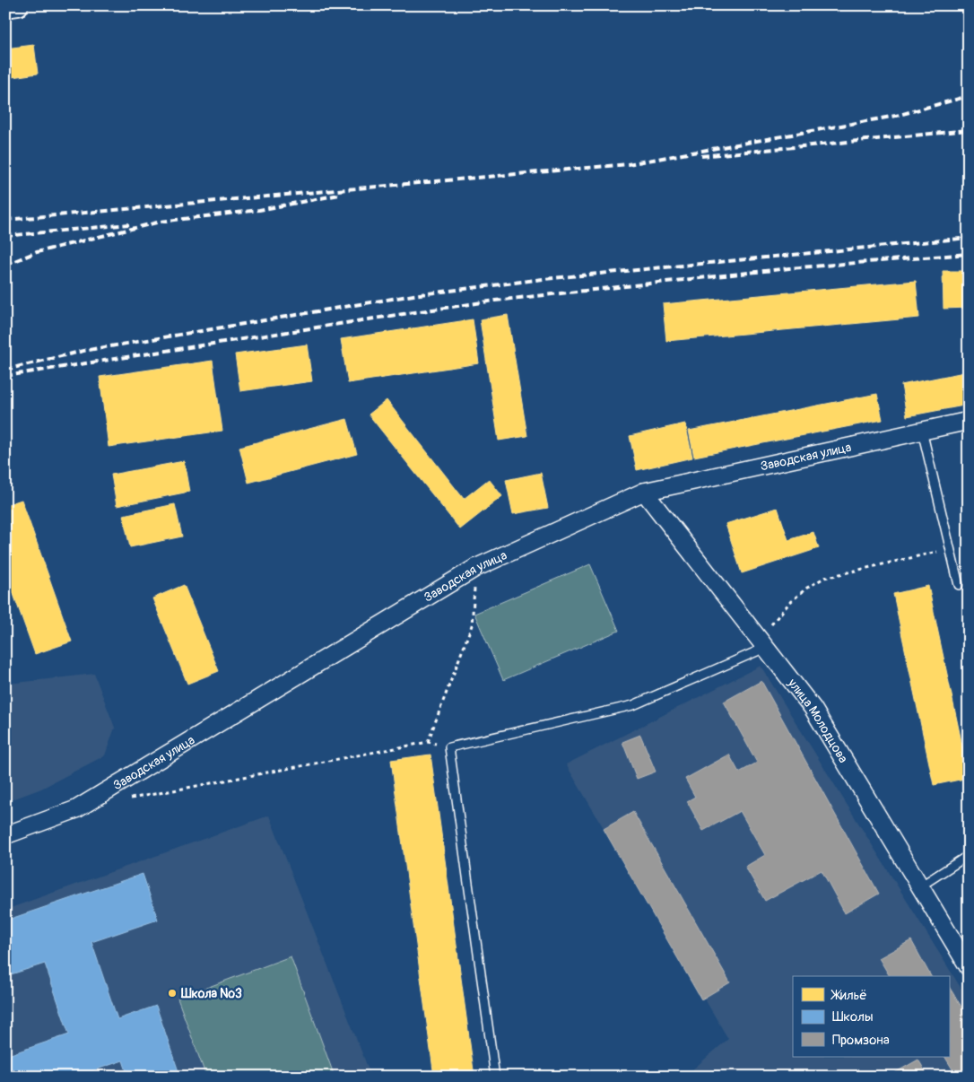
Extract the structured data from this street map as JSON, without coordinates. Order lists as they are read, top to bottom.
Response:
{
  "streets": {
    "street": ["Заводская улица", "улица Молодцова"]
  },
  "crossings": [
    ["Заводская улица", "улица Молодцова"]
  ],
  "places": ["Школа №3"],
  "legend": ["Жильё", "Школы", "Промзона"]
}
